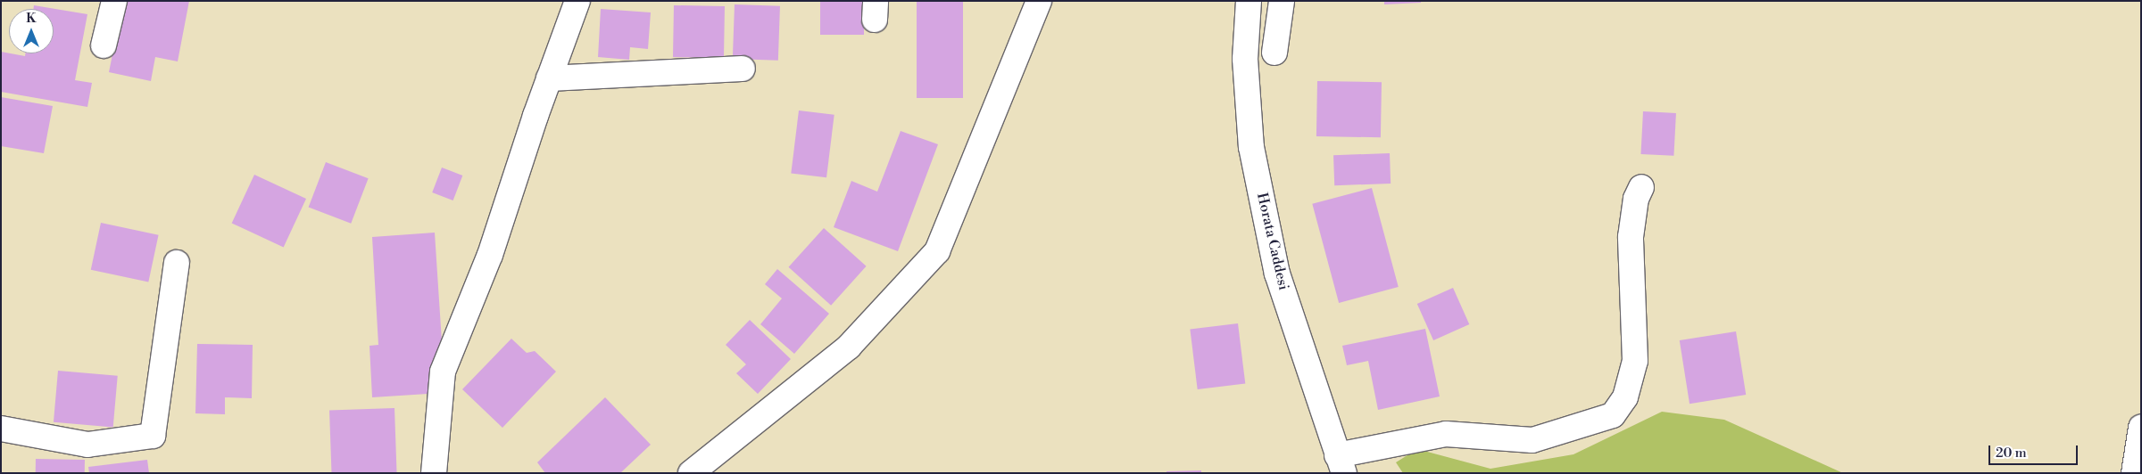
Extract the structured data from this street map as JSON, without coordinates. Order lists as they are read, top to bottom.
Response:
{
  "streets": {
    "street": ["Horata Caddesi"]
  },
  "scale_bar": "20 m",
  "north": "top"
}
